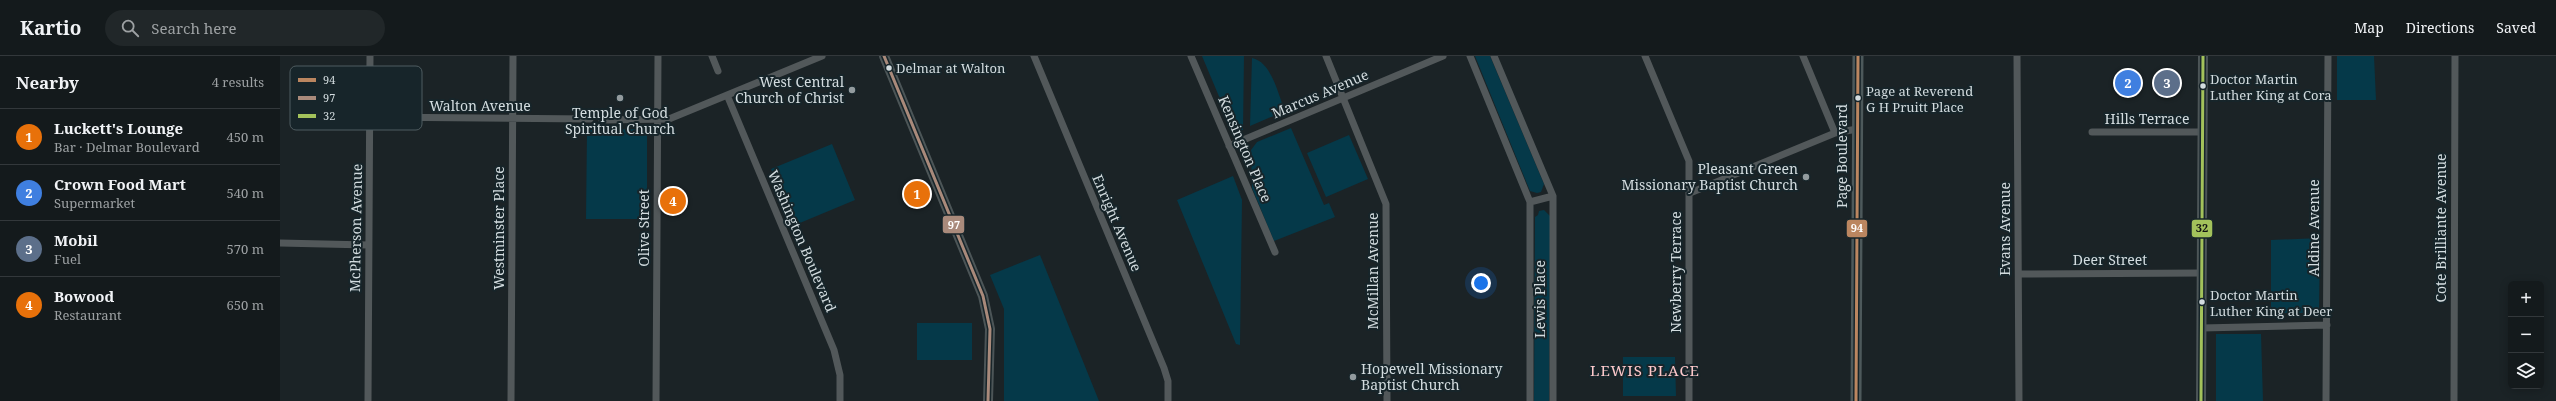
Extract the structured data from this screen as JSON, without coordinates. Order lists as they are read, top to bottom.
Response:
{
  "streets": {
    "main road": ["Page Boulevard"],
    "street": [
      "Marcus Avenue",
      "Walton Avenue",
      "Hills Terrace",
      "Kensington Place",
      "Enright Avenue",
      "McPherson Avenue",
      "Westminster Place",
      "Olive Street",
      "Aldine Avenue",
      "Cote Brilliante Avenue",
      "Evans Avenue",
      "Washington Boulevard",
      "Deer Street",
      "McMillan Avenue",
      "Newberry Terrace",
      "Lewis Place"
    ]
  },
  "crossings": [
    ["Marcus Avenue", "Kensington Place"],
    ["Marcus Avenue", "McMillan Avenue"],
    ["Walton Avenue", "Westminster Place"],
    ["Evans Avenue", "Deer Street"]
  ],
  "districts": ["LEWIS PLACE"],
  "places": [
    "Delmar at Walton",
    "Doctor Martin Luther King at Cora",
    "West Central Church of Christ",
    "Temple of God Spiritual Church",
    "Page at Reverend G H Pruitt Place",
    "Pleasant Green Missionary Baptist Church",
    "Doctor Martin Luther King at Deer",
    "Hopewell Missionary Baptist Church"
  ],
  "lines": ["transit line 94", "transit line 97", "transit line 32"],
  "legend": ["94", "97", "32"],
  "page": {
    "header": "Kartio",
    "search": "Search here",
    "nav": ["Map", "Directions", "Saved"],
    "heading": ["Nearby", "4 results"],
    "pins": [
      "2",
      "3",
      "1",
      "4"
    ],
    "list": [
      {
        "mark": "1",
        "name": "Luckett's Lounge",
        "note": "Bar · Delmar Boulevard",
        "value": "450 m"
      },
      {
        "mark": "2",
        "name": "Crown Food Mart",
        "note": "Supermarket",
        "value": "540 m"
      },
      {
        "mark": "3",
        "name": "Mobil",
        "note": "Fuel",
        "value": "570 m"
      },
      {
        "mark": "4",
        "name": "Bowood",
        "note": "Restaurant",
        "value": "650 m"
      }
    ],
    "map_buttons": ["+", "−"]
  }
}
